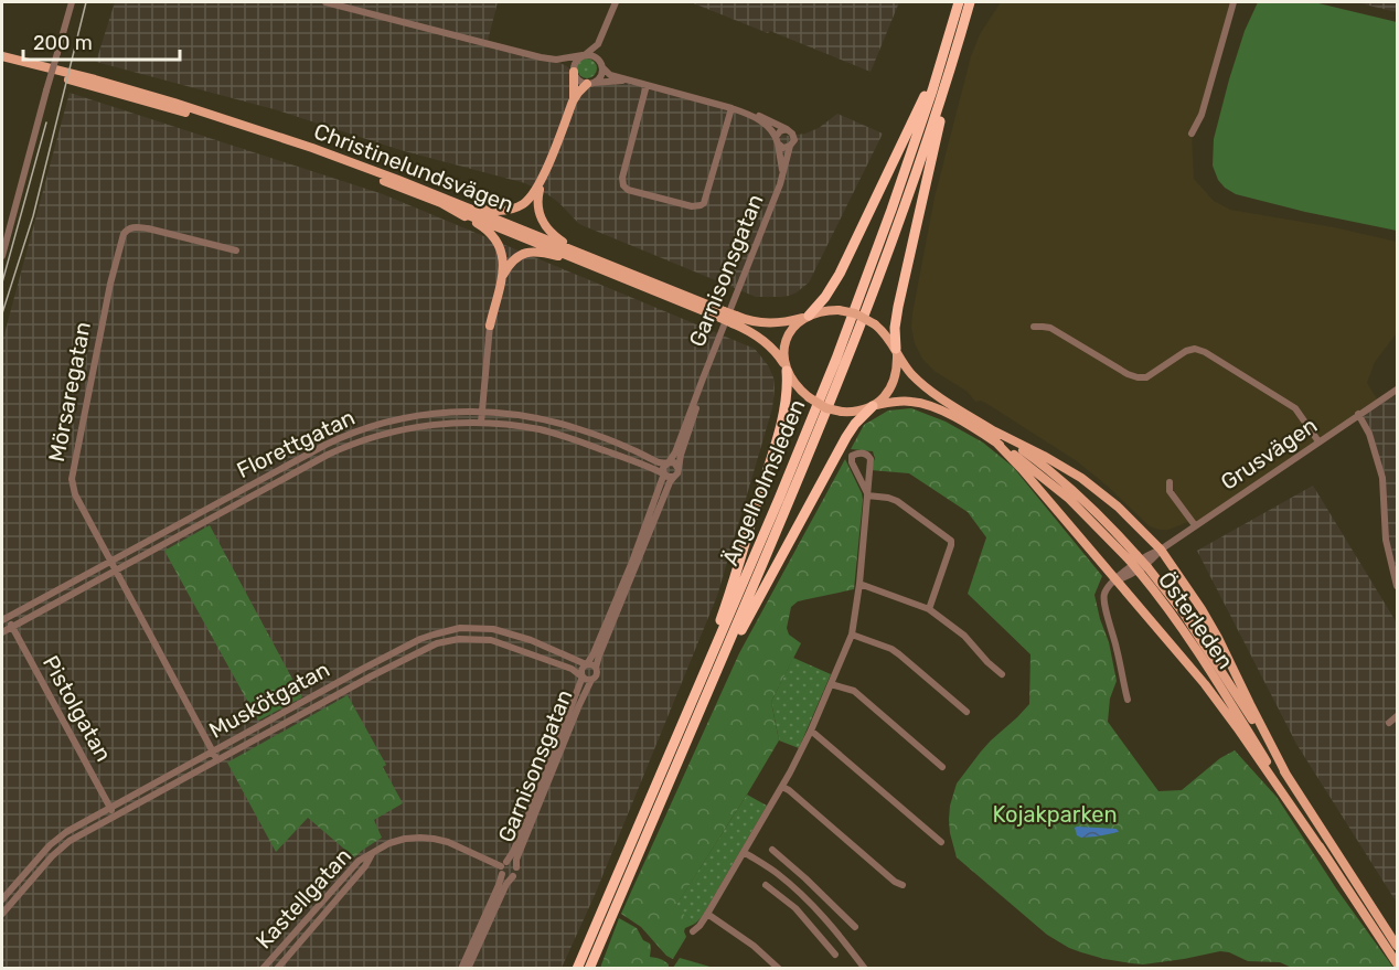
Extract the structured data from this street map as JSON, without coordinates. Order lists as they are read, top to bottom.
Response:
{
  "streets": {
    "highway": ["Ängelholmsleden"],
    "main road": ["Christinelundsvägen", "Österleden"],
    "street": [
      "Garnisonsgatan",
      "Mörsaregatan",
      "Florettgatan",
      "Grusvägen",
      "Muskötgatan",
      "Pistolgatan",
      "Kastellgatan"
    ]
  },
  "crossings": [
    ["Christinelundsvägen", "Österleden"],
    ["Garnisonsgatan", "Florettgatan"],
    ["Garnisonsgatan", "Muskötgatan"],
    ["Garnisonsgatan", "Kastellgatan"],
    ["Mörsaregatan", "Florettgatan"],
    ["Mörsaregatan", "Muskötgatan"],
    ["Florettgatan", "Pistolgatan"],
    ["Muskötgatan", "Pistolgatan"]
  ],
  "parks": ["Kojakparken"],
  "scale_bar": "200 m"
}
